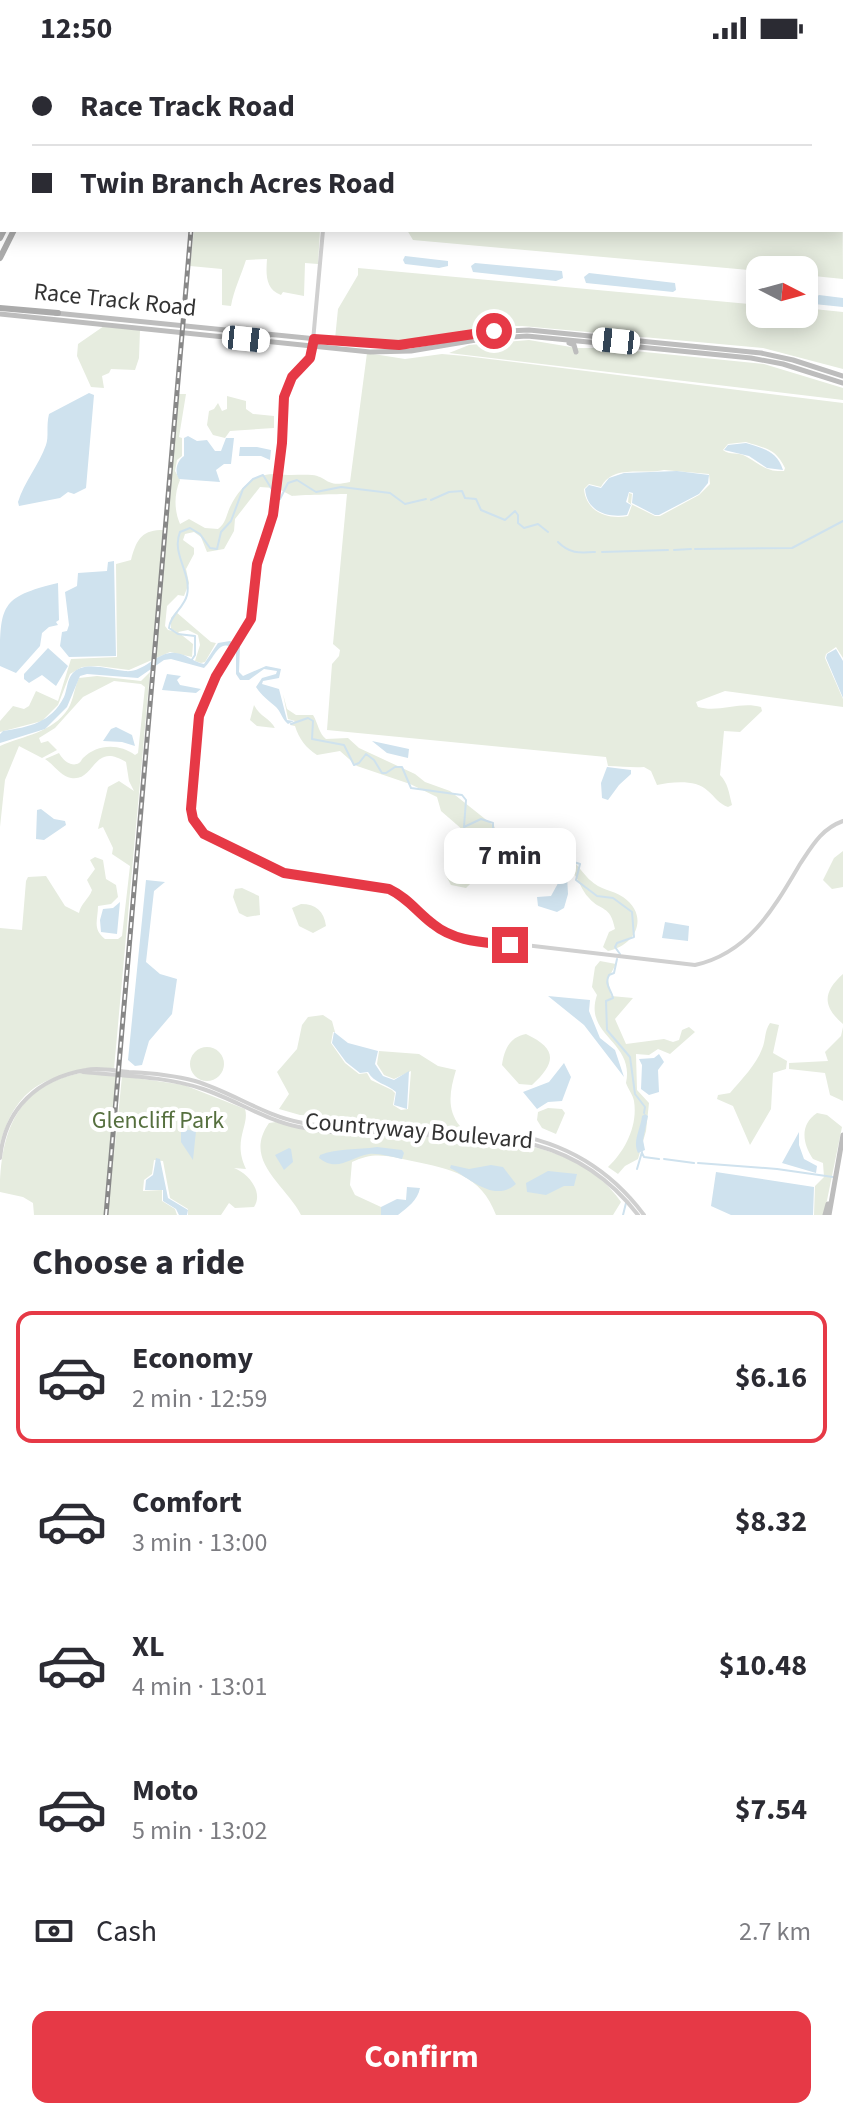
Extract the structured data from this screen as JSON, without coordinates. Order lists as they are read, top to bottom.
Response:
{
  "streets": {
    "main road": ["Race Track Road"],
    "street": ["Countryway Boulevard"]
  },
  "parks": ["Glencliff Park"],
  "north": "right",
  "page": {
    "status": "12:50",
    "banner": ["Race Track Road", "Twin Branch Acres Road"],
    "bubble": "7 min",
    "heading": "Choose a ride",
    "list": [
      {
        "name": "Economy",
        "note": "2 min · 12:59",
        "value": "$6.16"
      },
      {
        "name": "Comfort",
        "note": "3 min · 13:00",
        "value": "$8.32"
      },
      {
        "name": "XL",
        "note": "4 min · 13:01",
        "value": "$10.48"
      },
      {
        "name": "Moto",
        "note": "5 min · 13:02",
        "value": "$7.54"
      }
    ],
    "pay": ["Cash", "2.7 km"],
    "buttons": "Confirm"
  }
}
